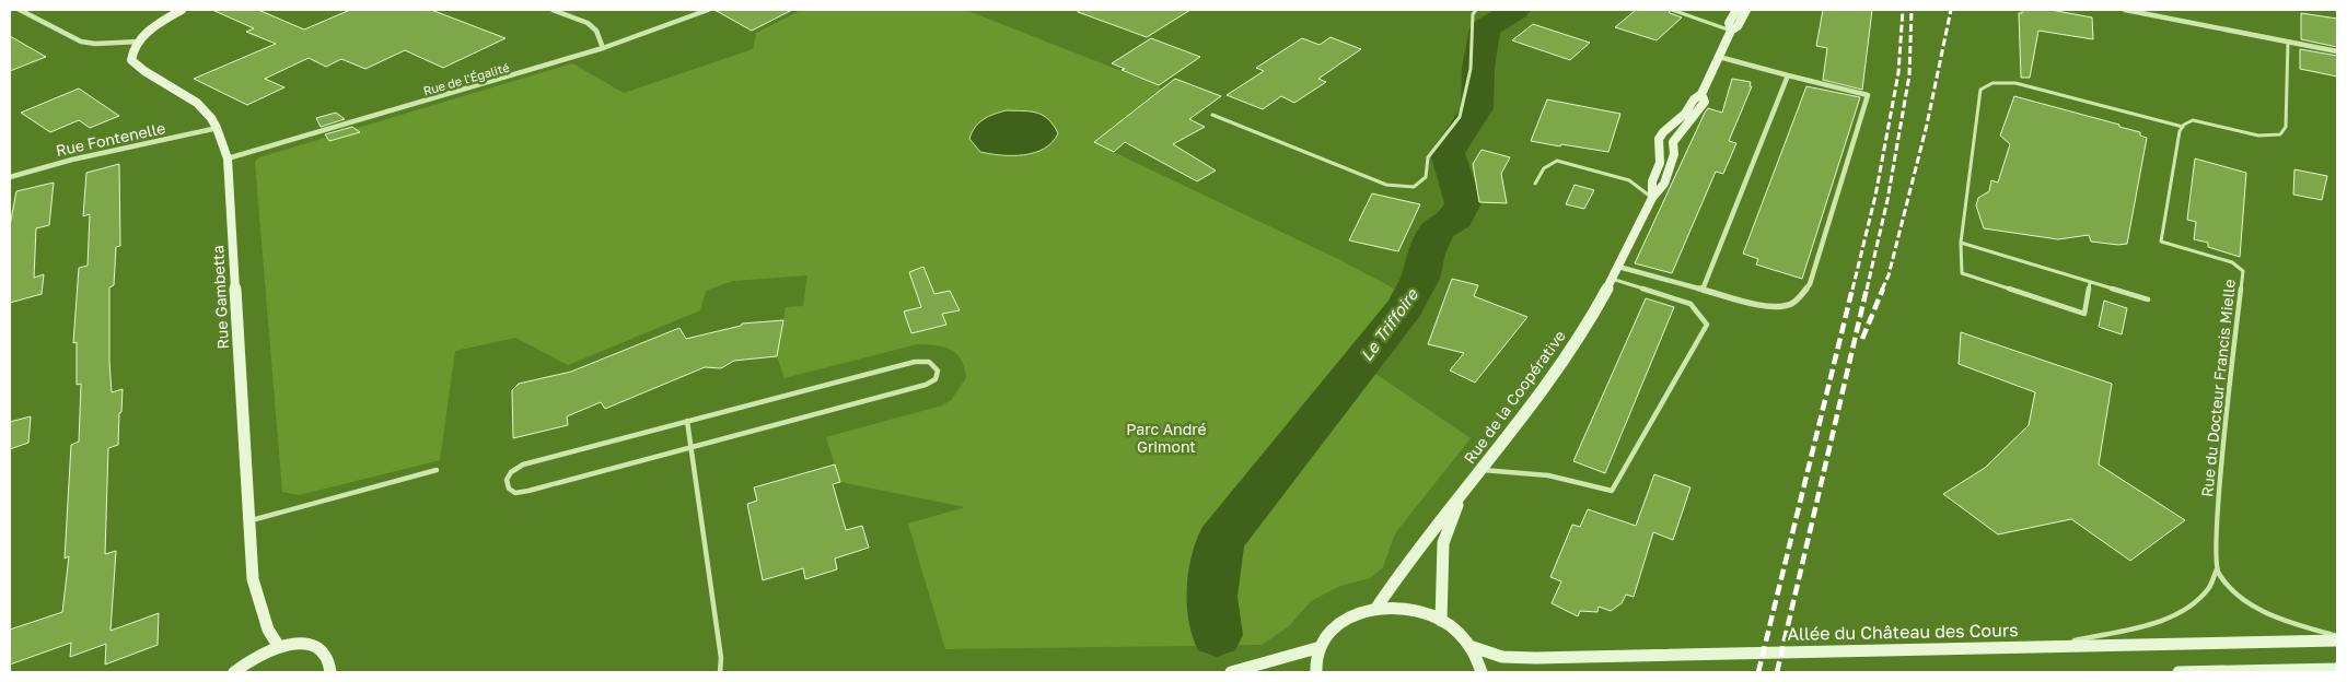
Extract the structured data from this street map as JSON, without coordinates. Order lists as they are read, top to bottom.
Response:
{
  "streets": {
    "street": [
      "Rue de l'Égalité",
      "Rue Fontenelle",
      "Rue Gambetta",
      "Rue de la Coopérative",
      "Allée du Château des Cours"
    ],
    "lane": ["Rue du Docteur Francis Mielle"]
  },
  "crossings": [
    ["Rue de l'Égalité", "Rue Gambetta"],
    ["Rue Fontenelle", "Rue Gambetta"]
  ],
  "water": ["Le Triffoire"],
  "parks": ["Parc André Grimont"]
}
